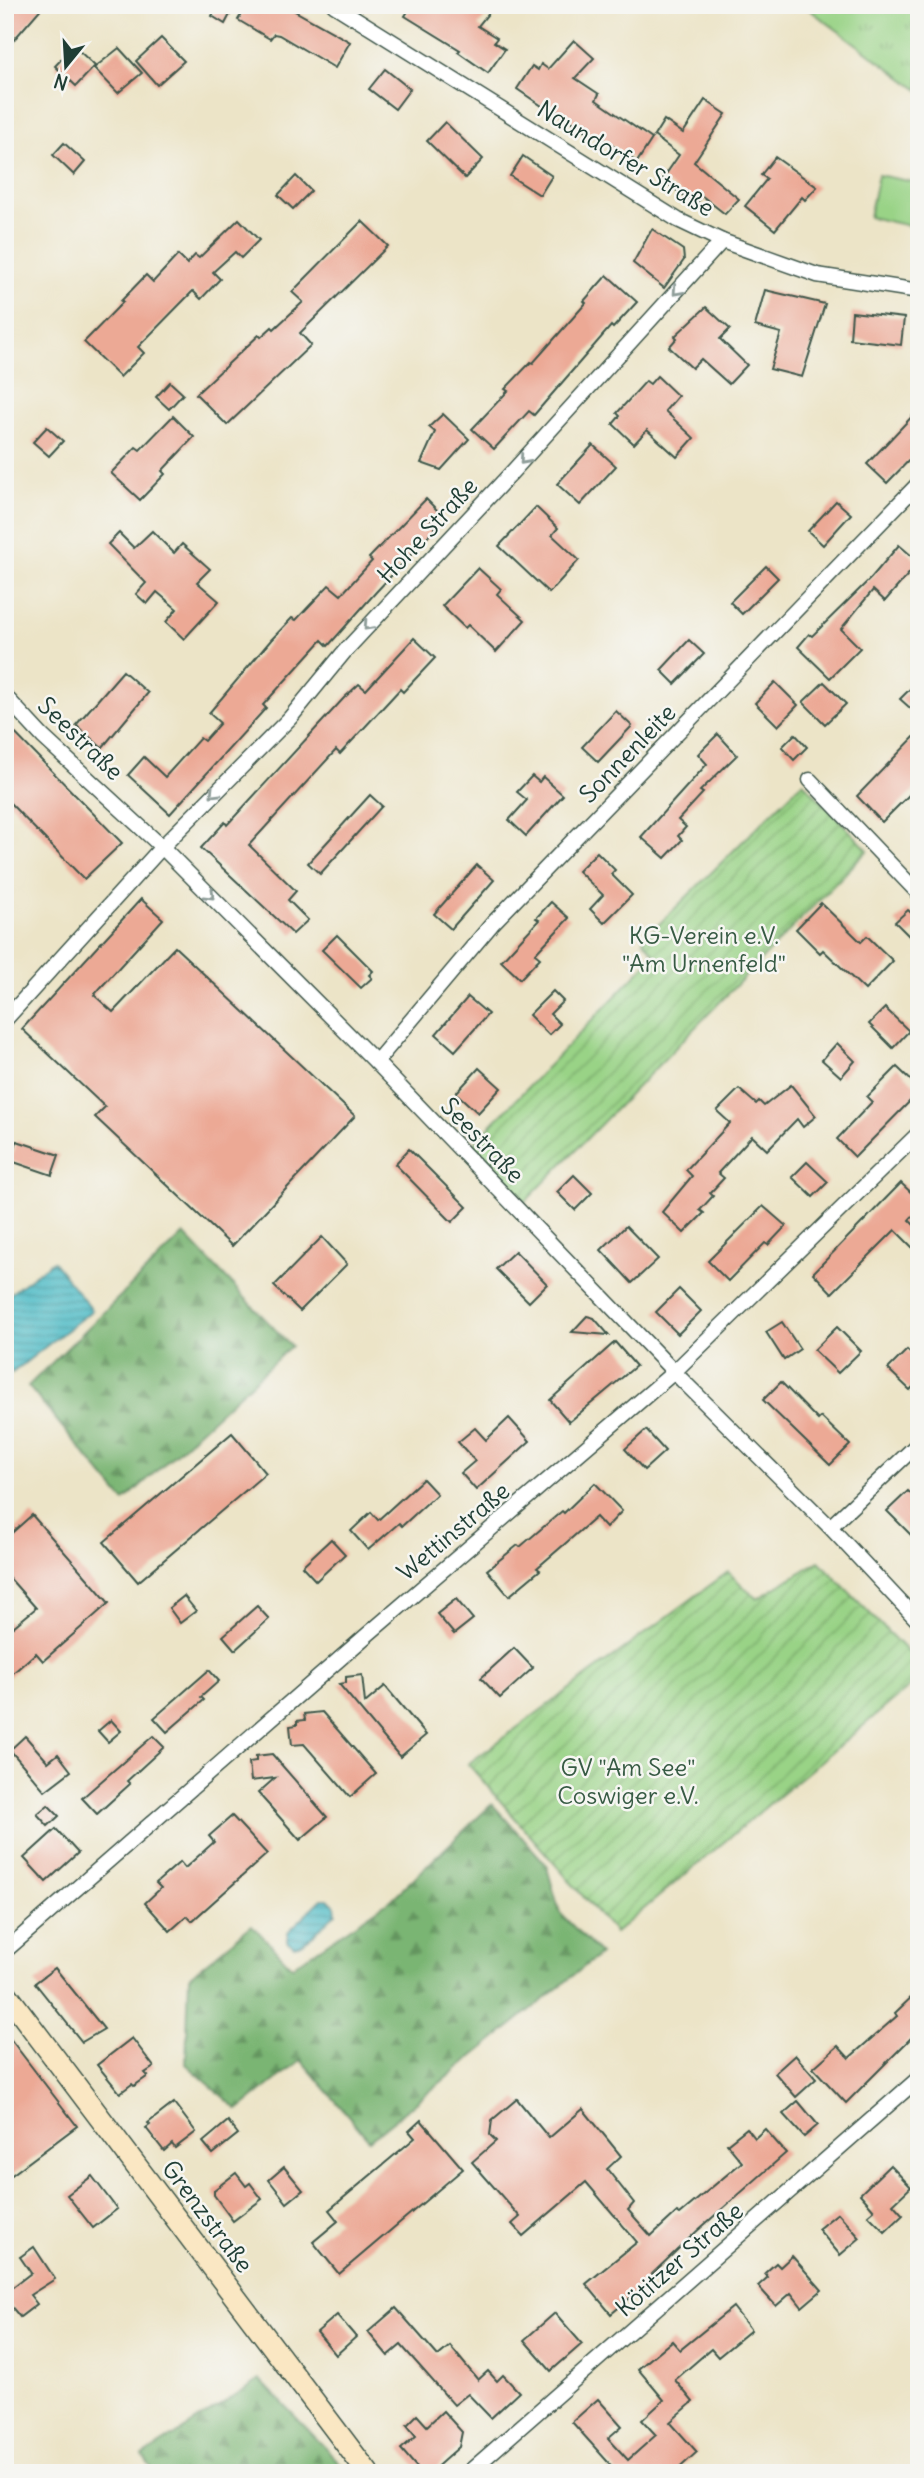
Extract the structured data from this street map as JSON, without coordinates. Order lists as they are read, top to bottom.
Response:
{
  "streets": {
    "street": [
      "Naundorfer Straße",
      "Hohe Straße",
      "Seestraße",
      "Sonnenleite",
      "Wettinstraße",
      "Grenzstraße",
      "Kötitzer Straße"
    ]
  },
  "crossings": [
    ["Naundorfer Straße", "Hohe Straße"],
    ["Hohe Straße", "Seestraße"],
    ["Seestraße", "Sonnenleite"],
    ["Seestraße", "Wettinstraße"]
  ],
  "one_way": ["Hohe Straße"],
  "parks": ["KG-Verein e.V. \"Am Urnenfeld\"", "GV \"Am See\" Coswiger e.V."],
  "north": "bottom"
}
